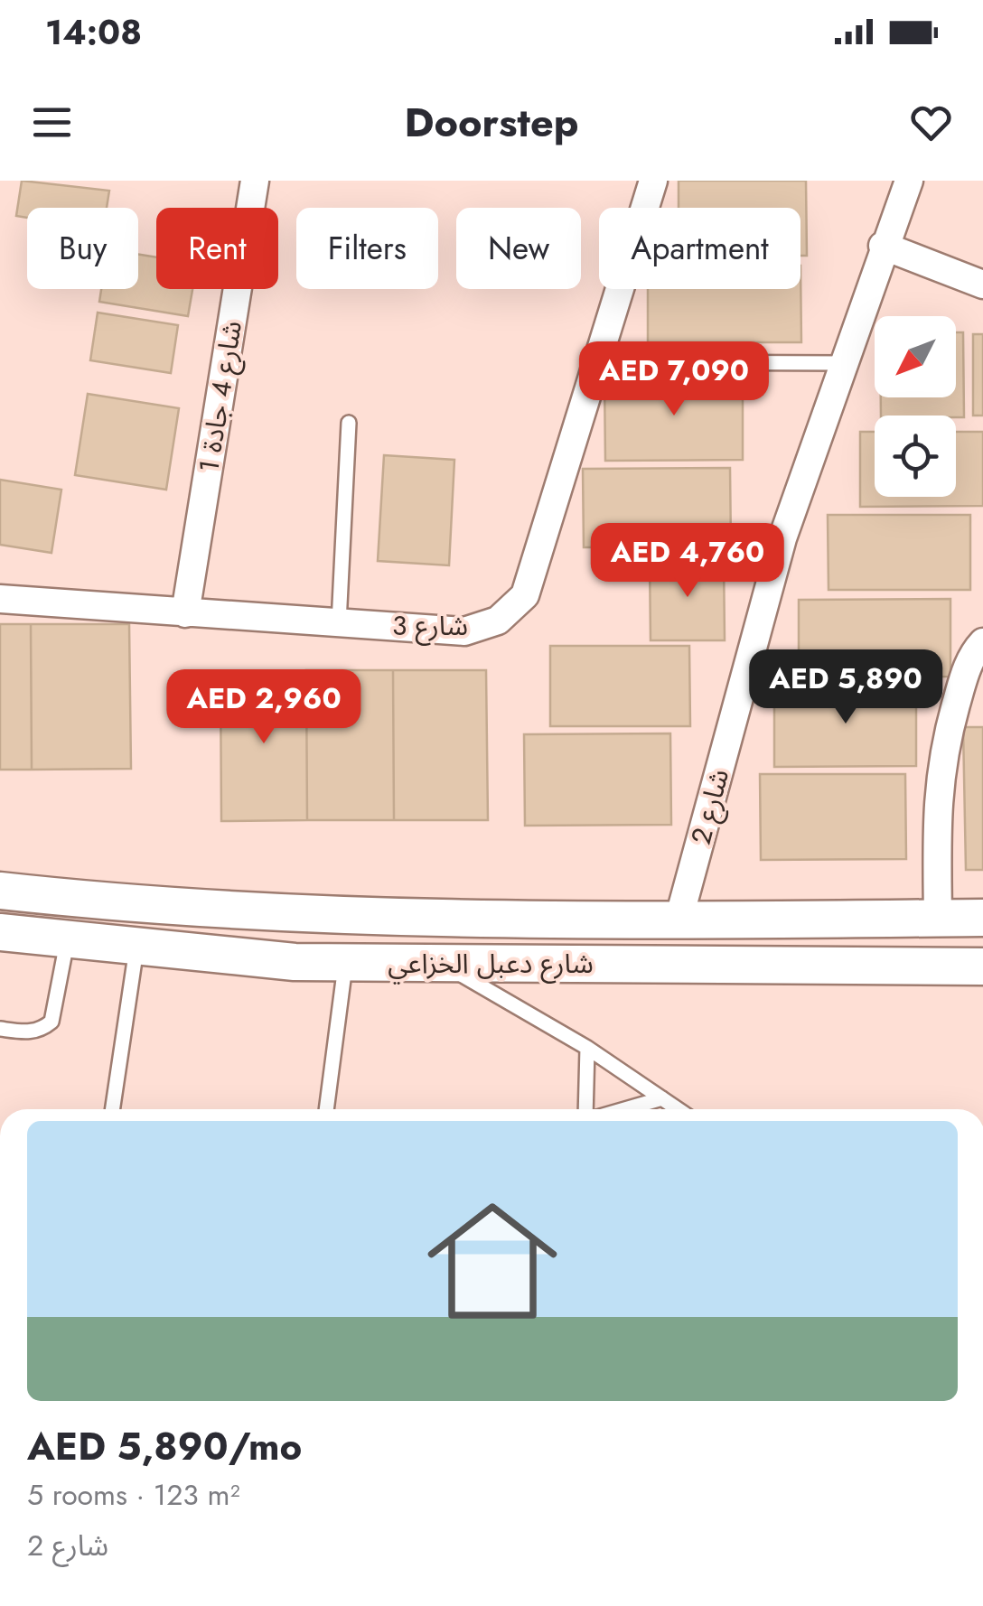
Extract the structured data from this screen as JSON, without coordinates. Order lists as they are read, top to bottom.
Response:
{
  "streets": {
    "main road": ["شارع دعبل الخزاعي"],
    "street": ["شارع 4 جادة 1", "شارع 3", "شارع 2"]
  },
  "crossings": [
    ["شارع 4 جادة 1", "شارع 3"],
    ["شارع 2", "شارع دعبل الخزاعي"]
  ],
  "north": "bottom left",
  "page": {
    "status": "14:08",
    "header": "Doorstep",
    "chip": [
      "Buy",
      "Rent",
      "Filters",
      "New",
      "Apartment"
    ],
    "price": [
      "AED 7,090",
      "AED 4,760",
      "AED 5,890",
      "AED 2,960"
    ],
    "list": [
      {
        "name": "AED 5,890/mo",
        "note": "5 rooms · 123 m² · شارع 2"
      }
    ]
  }
}
